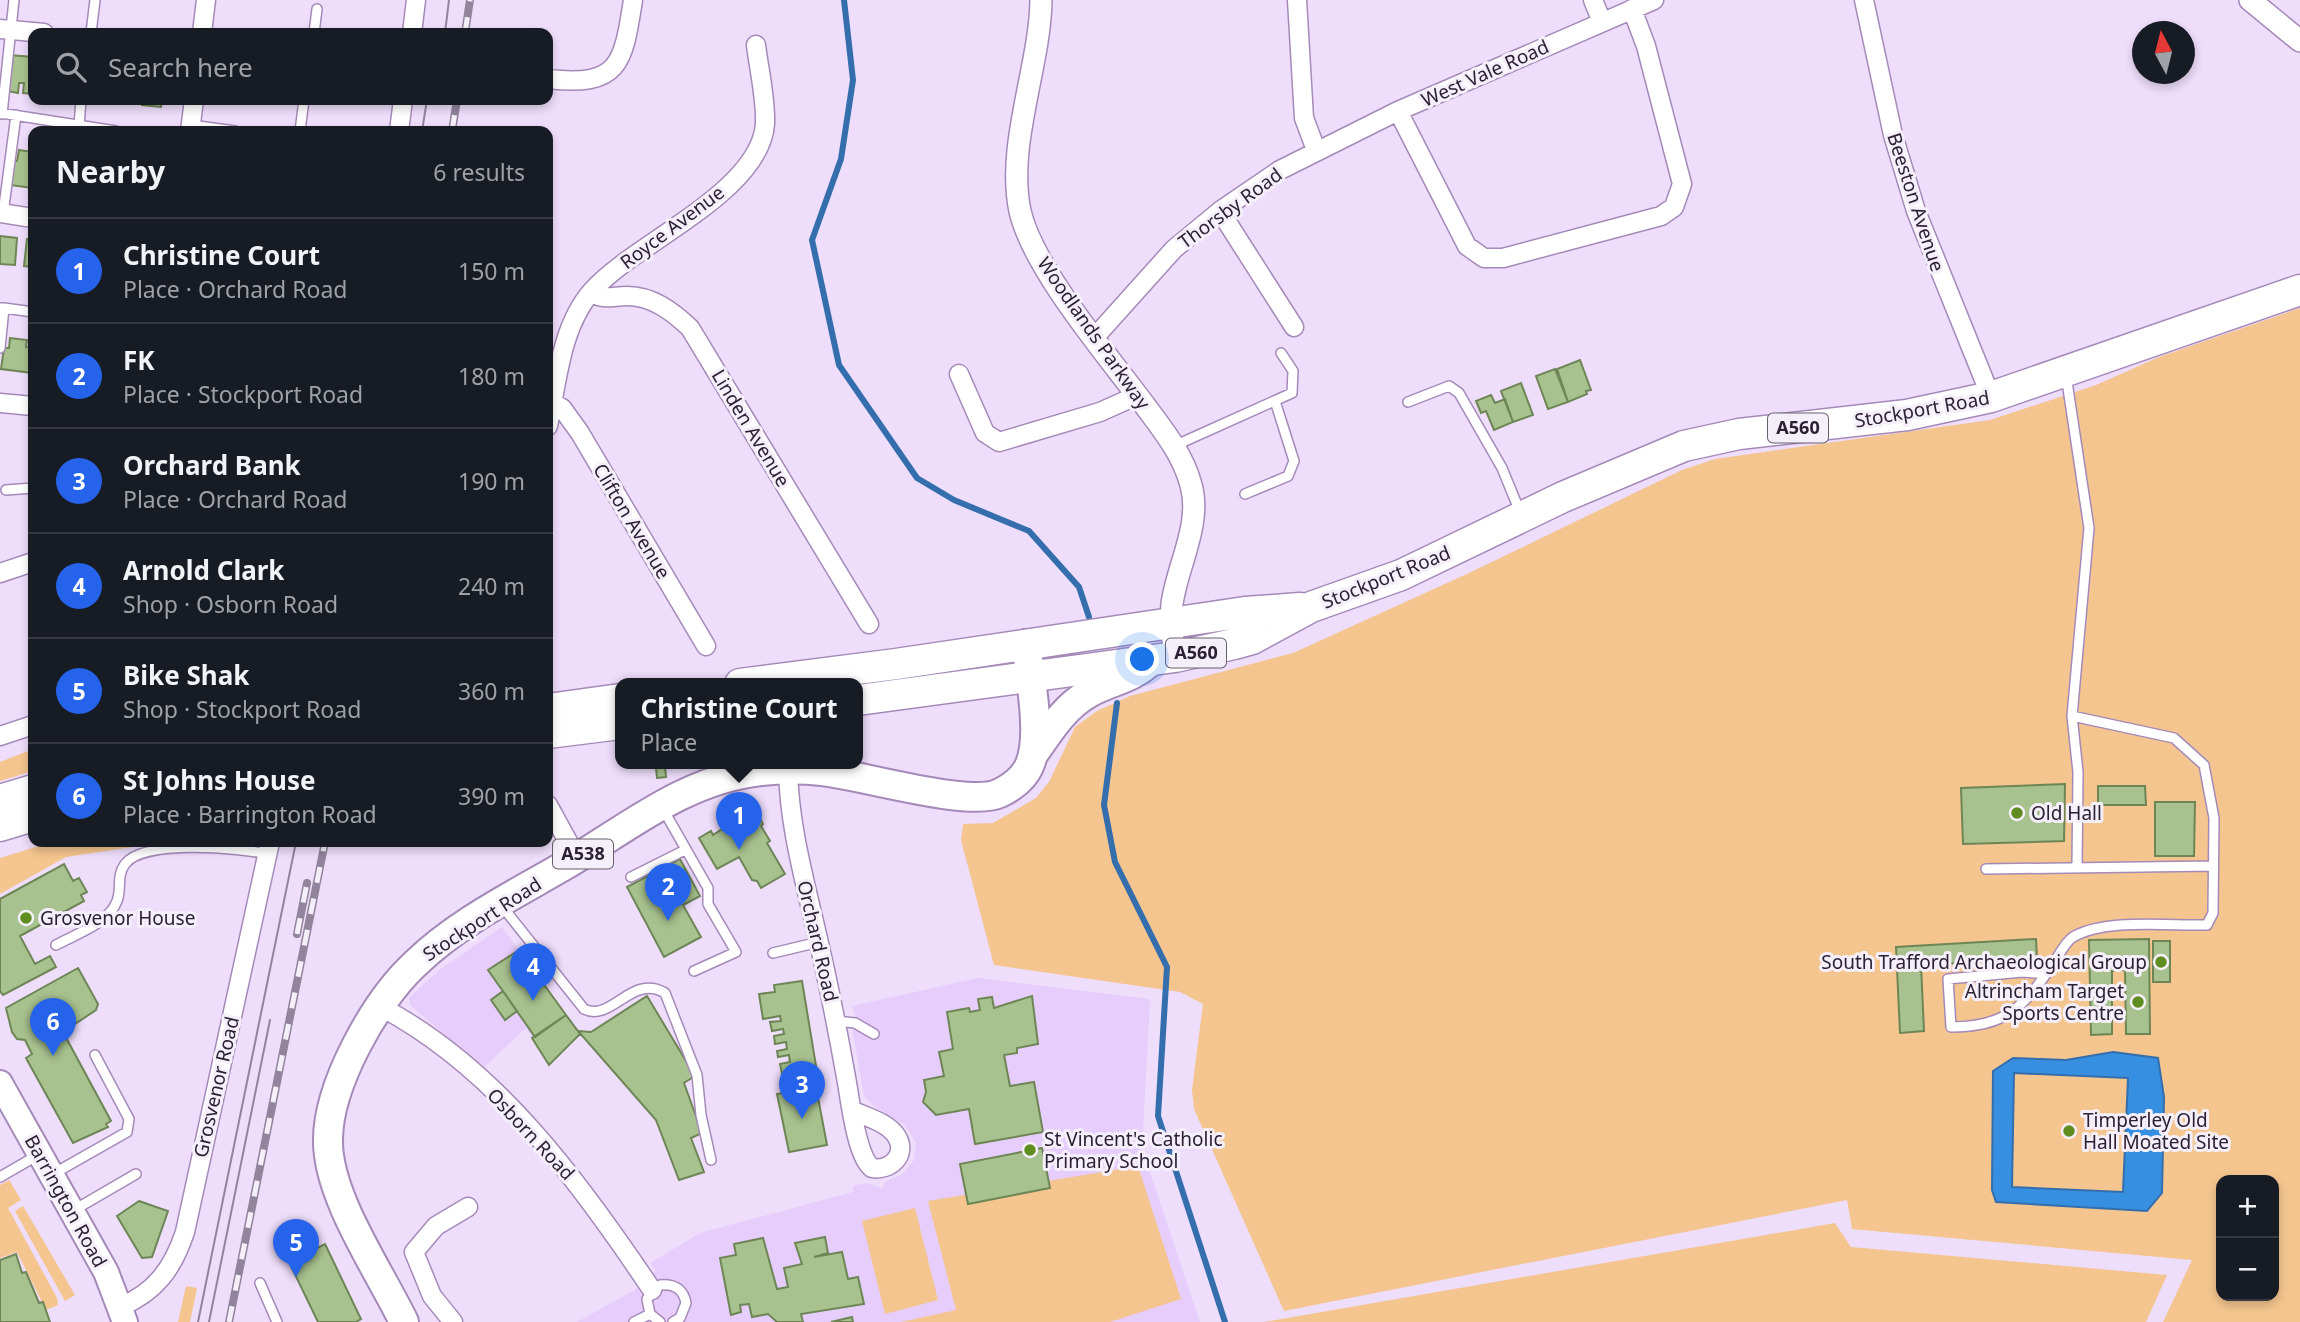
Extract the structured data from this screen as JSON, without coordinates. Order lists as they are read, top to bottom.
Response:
{
  "streets": {
    "highway": ["Stockport Road", "A560"],
    "main road": ["A538", "Barrington Road"],
    "street": [
      "West Vale Road",
      "Beeston Avenue",
      "Thorsby Road",
      "Royce Avenue",
      "Woodlands Parkway",
      "Linden Avenue",
      "Clifton Avenue",
      "Orchard Road",
      "Grosvenor Road",
      "Osborn Road"
    ]
  },
  "crossings": [
    ["West Vale Road", "Thorsby Road"],
    ["Beeston Avenue", "Stockport Road"],
    ["Thorsby Road", "Woodlands Parkway"],
    ["Royce Avenue", "Linden Avenue"],
    ["Woodlands Parkway", "Stockport Road"],
    ["Stockport Road", "A560"],
    ["Stockport Road", "Orchard Road"],
    ["Stockport Road", "Osborn Road"],
    ["Grosvenor Road", "Barrington Road"]
  ],
  "places": [
    "Old Hall",
    "Grosvenor House",
    "South Trafford Archaeological Group",
    "Altrincham Target Sports Centre",
    "Timperley Old Hall Moated Site",
    "St Vincent's Catholic Primary School"
  ],
  "north": "top",
  "page": {
    "search": "Search here",
    "heading": ["Nearby", "6 results"],
    "list": [
      {
        "mark": "1",
        "name": "Christine Court",
        "note": "Place · Orchard Road",
        "value": "150 m"
      },
      {
        "mark": "2",
        "name": "FK",
        "note": "Place · Stockport Road",
        "value": "180 m"
      },
      {
        "mark": "3",
        "name": "Orchard Bank",
        "note": "Place · Orchard Road",
        "value": "190 m"
      },
      {
        "mark": "4",
        "name": "Arnold Clark",
        "note": "Shop · Osborn Road",
        "value": "240 m"
      },
      {
        "mark": "5",
        "name": "Bike Shak",
        "note": "Shop · Stockport Road",
        "value": "360 m"
      },
      {
        "mark": "6",
        "name": "St Johns House",
        "note": "Place · Barrington Road",
        "value": "390 m"
      }
    ],
    "popup": ["Christine Court", "Place"],
    "pins": [
      "1",
      "2",
      "4",
      "6",
      "3",
      "5"
    ],
    "map_buttons": ["+", "−"]
  }
}
